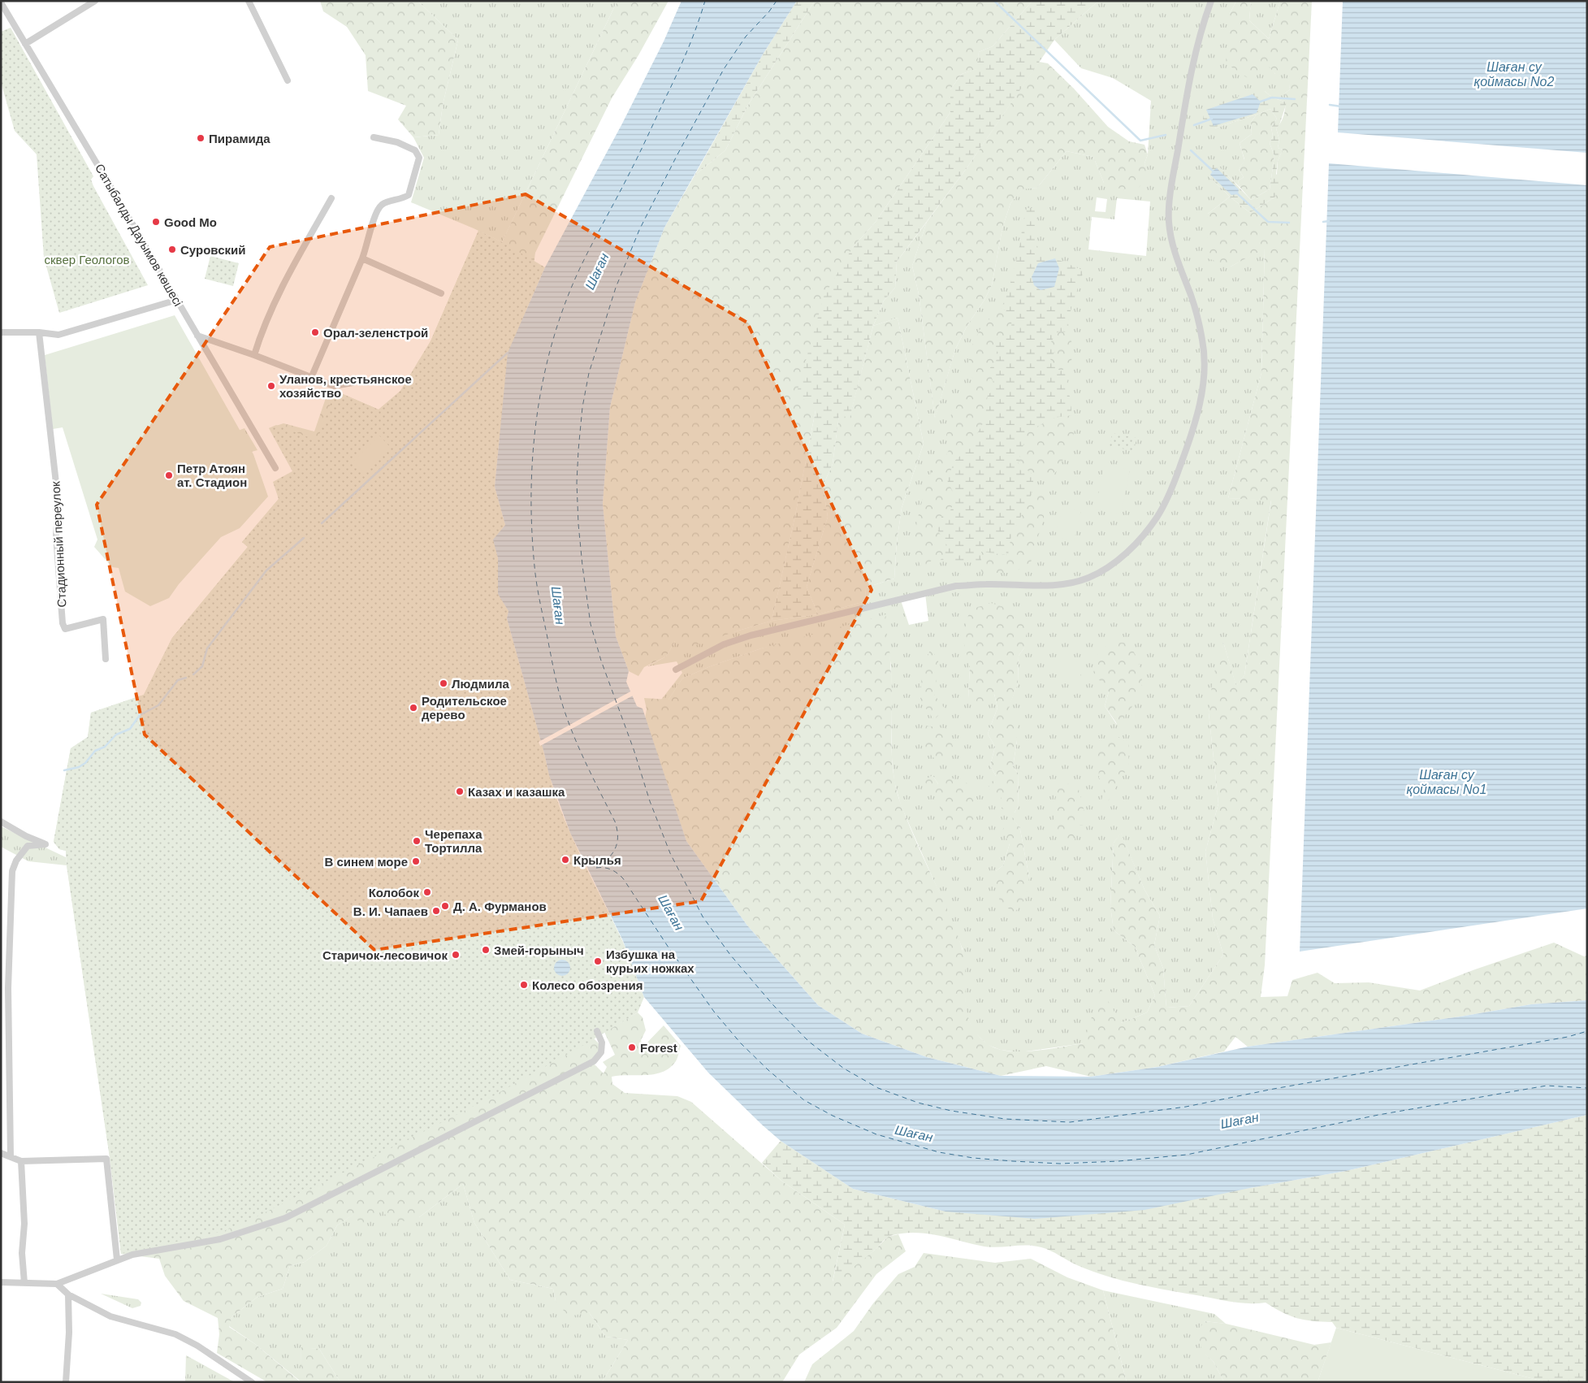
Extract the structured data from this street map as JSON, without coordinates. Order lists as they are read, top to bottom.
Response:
{
  "streets": {
    "street": ["Сатыбалды Дауымов көшесі", "Стадионный переулок"]
  },
  "water": ["Шаған су қоймасы No2", "Шаған", "Шаған су қоймасы No1"],
  "parks": ["сквер Геологов"],
  "places": [
    "Пирамида",
    "Good Mo",
    "Суровский",
    "Орал-зеленстрой",
    "Уланов, крестьянское хозяйство",
    "Петр Атоян ат. Стадион",
    "Людмила",
    "Родительское дерево",
    "Казах и казашка",
    "Черепаха Тортилла",
    "Крылья",
    "В синем море",
    "Колобок",
    "Д. А. Фурманов",
    "В. И. Чапаев",
    "Змей-горыныч",
    "Старичок-лесовичок",
    "Избушка на курьих ножках",
    "Колесо обозрения",
    "Forest"
  ]
}
